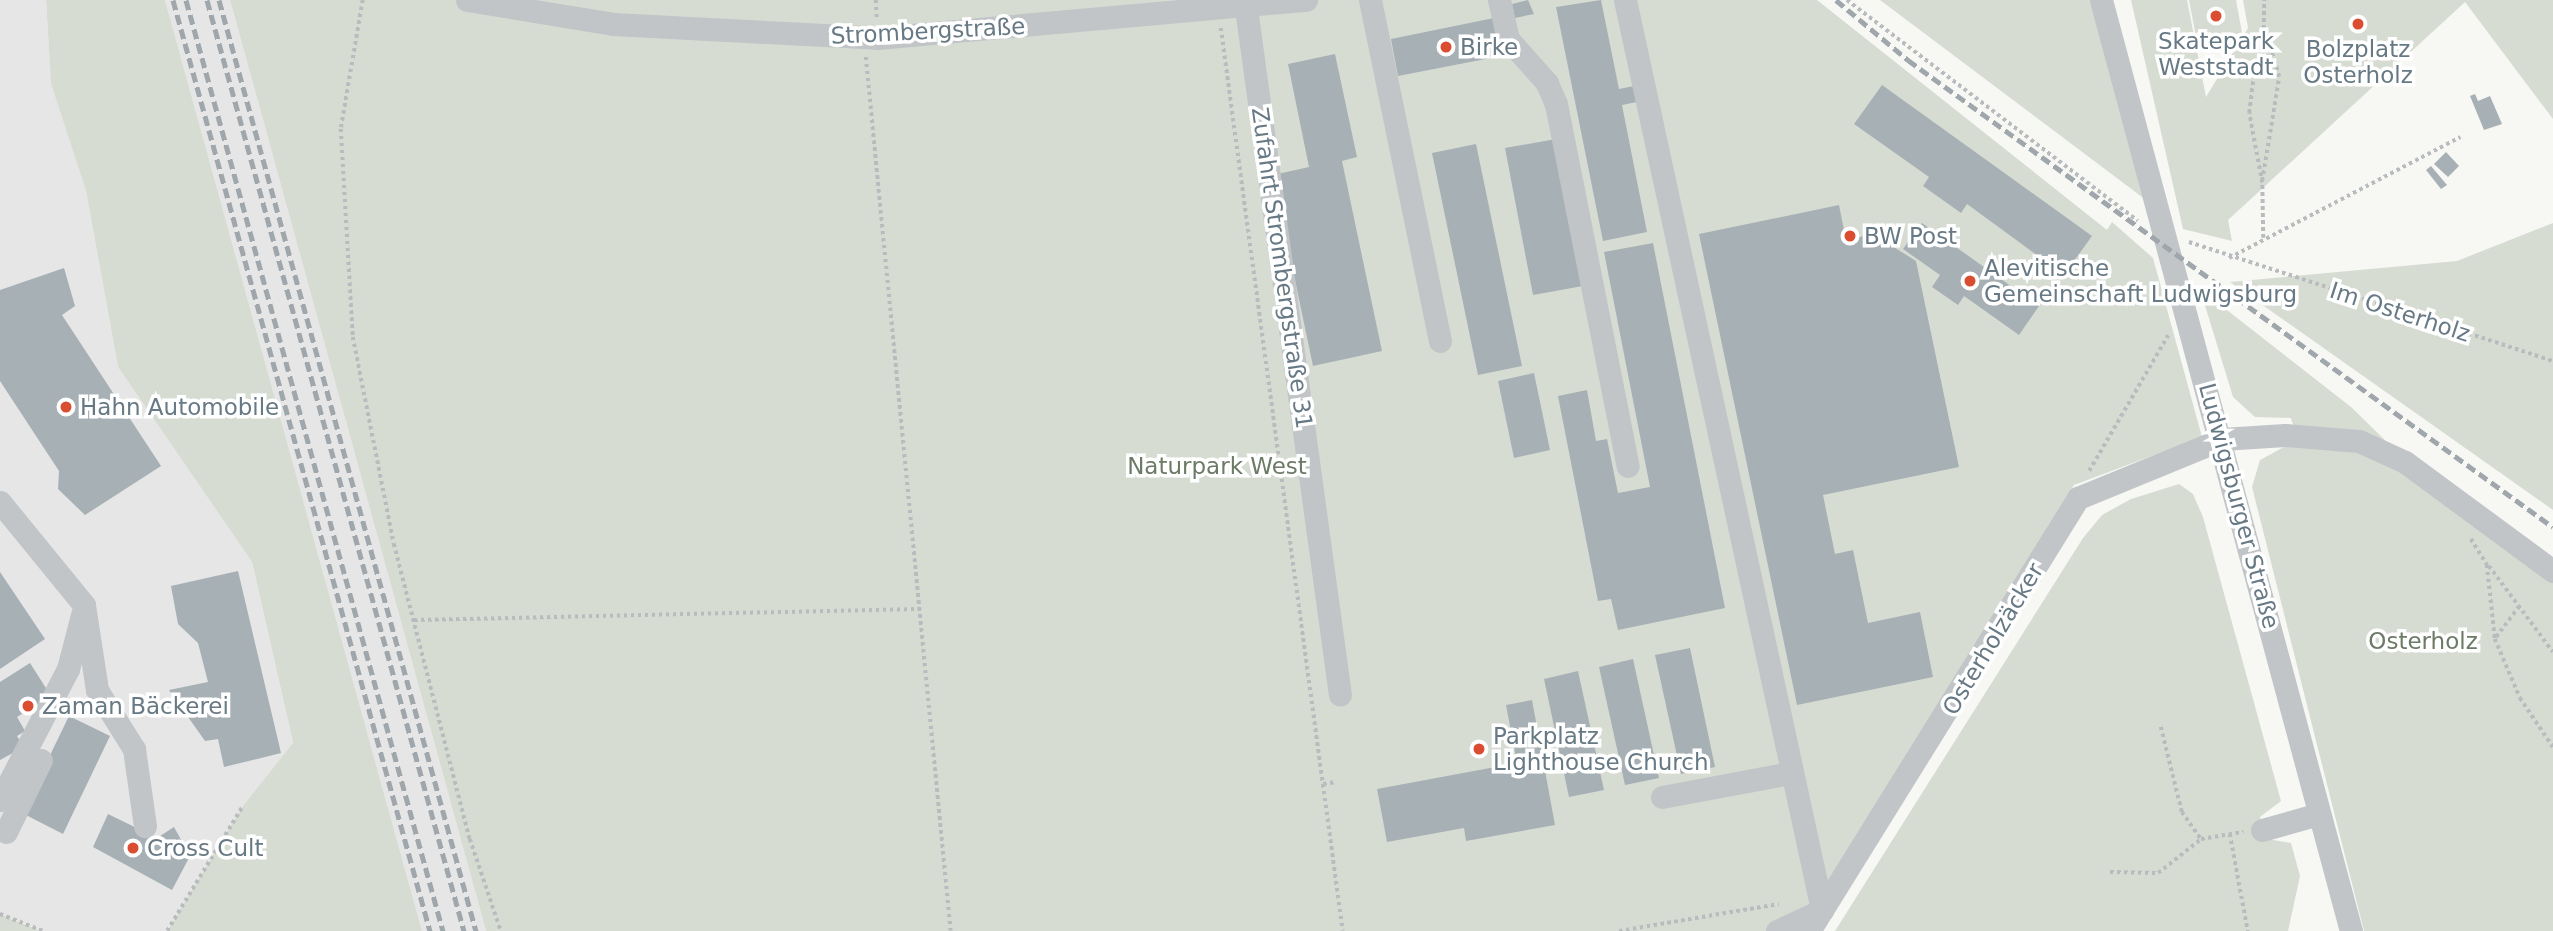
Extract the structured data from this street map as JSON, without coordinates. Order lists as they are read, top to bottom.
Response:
{
  "streets": {
    "street": [
      "Strombergstraße",
      "Zufahrt Strombergstraße 31",
      "Ludwigsburger Straße",
      "Osterholzäcker"
    ],
    "path": ["Im Osterholz"]
  },
  "crossings": [
    ["Strombergstraße", "Zufahrt Strombergstraße 31"],
    ["Im Osterholz", "Ludwigsburger Straße"]
  ],
  "parks": ["Naturpark West", "Osterholz"],
  "places": [
    "Skatepark Weststadt",
    "Bolzplatz Osterholz",
    "Birke",
    "BW Post",
    "Alevitische Gemeinschaft Ludwigsburg",
    "Hahn Automobile",
    "Zaman Bäckerei",
    "Parkplatz Lighthouse Church",
    "Cross Cult"
  ]
}
